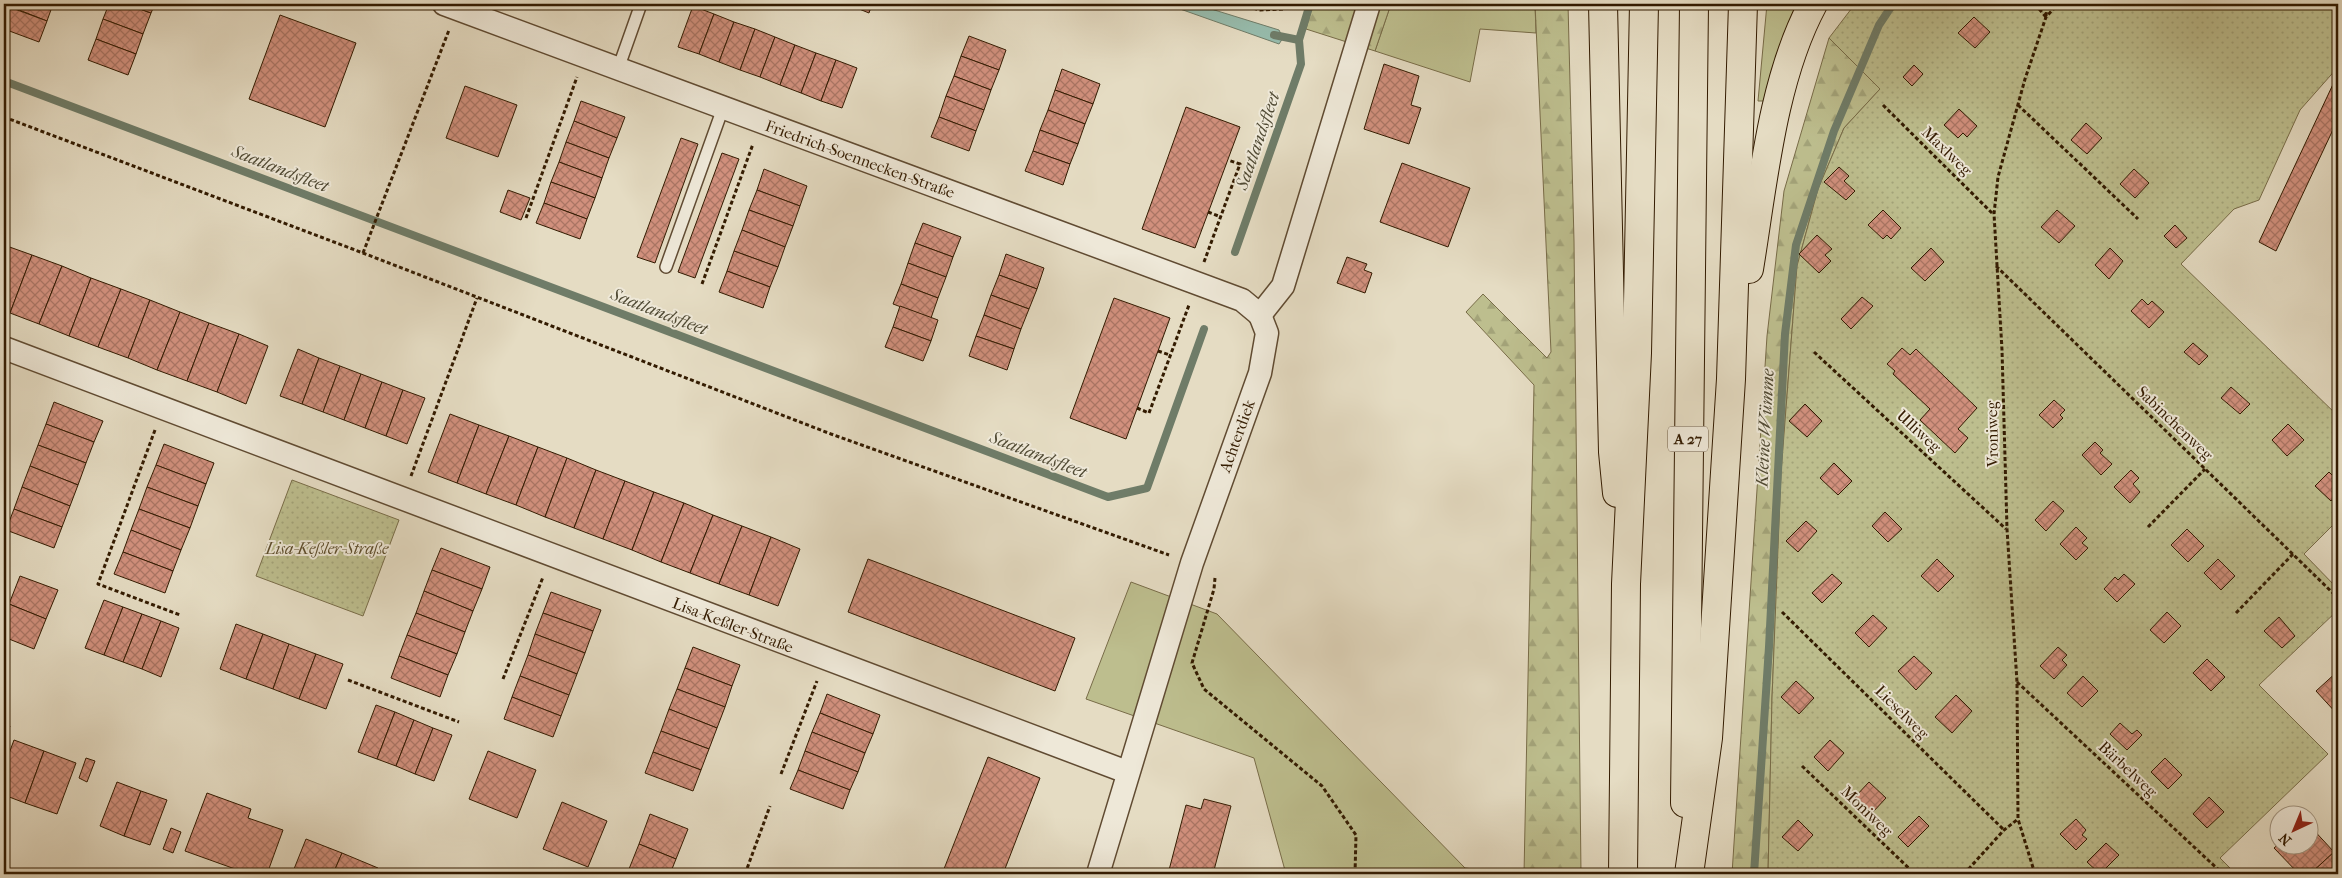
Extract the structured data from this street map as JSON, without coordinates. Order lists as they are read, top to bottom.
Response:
{
  "streets": {
    "highway": ["A 27"],
    "street": ["Friedrich-Soennecken-Straße", "Achterdiek", "Lisa-Keßler-Straße"],
    "path": [
      "Maxlweg",
      "Sabinchenweg",
      "Ulliweg",
      "Vroniweg",
      "Lieselweg",
      "Bärbelweg",
      "Moniweg"
    ]
  },
  "crossings": [
    ["Maxlweg", "Vroniweg"],
    ["Friedrich-Soennecken-Straße", "Achterdiek"],
    ["Sabinchenweg", "Vroniweg"],
    ["Ulliweg", "Vroniweg"],
    ["Vroniweg", "Bärbelweg"],
    ["Achterdiek", "Lisa-Keßler-Straße"]
  ],
  "water": ["Saatlandsfleet", "Kleine Wümme"],
  "parks": ["Lisa-Keßler-Straße"],
  "north": "bottom left"
}
